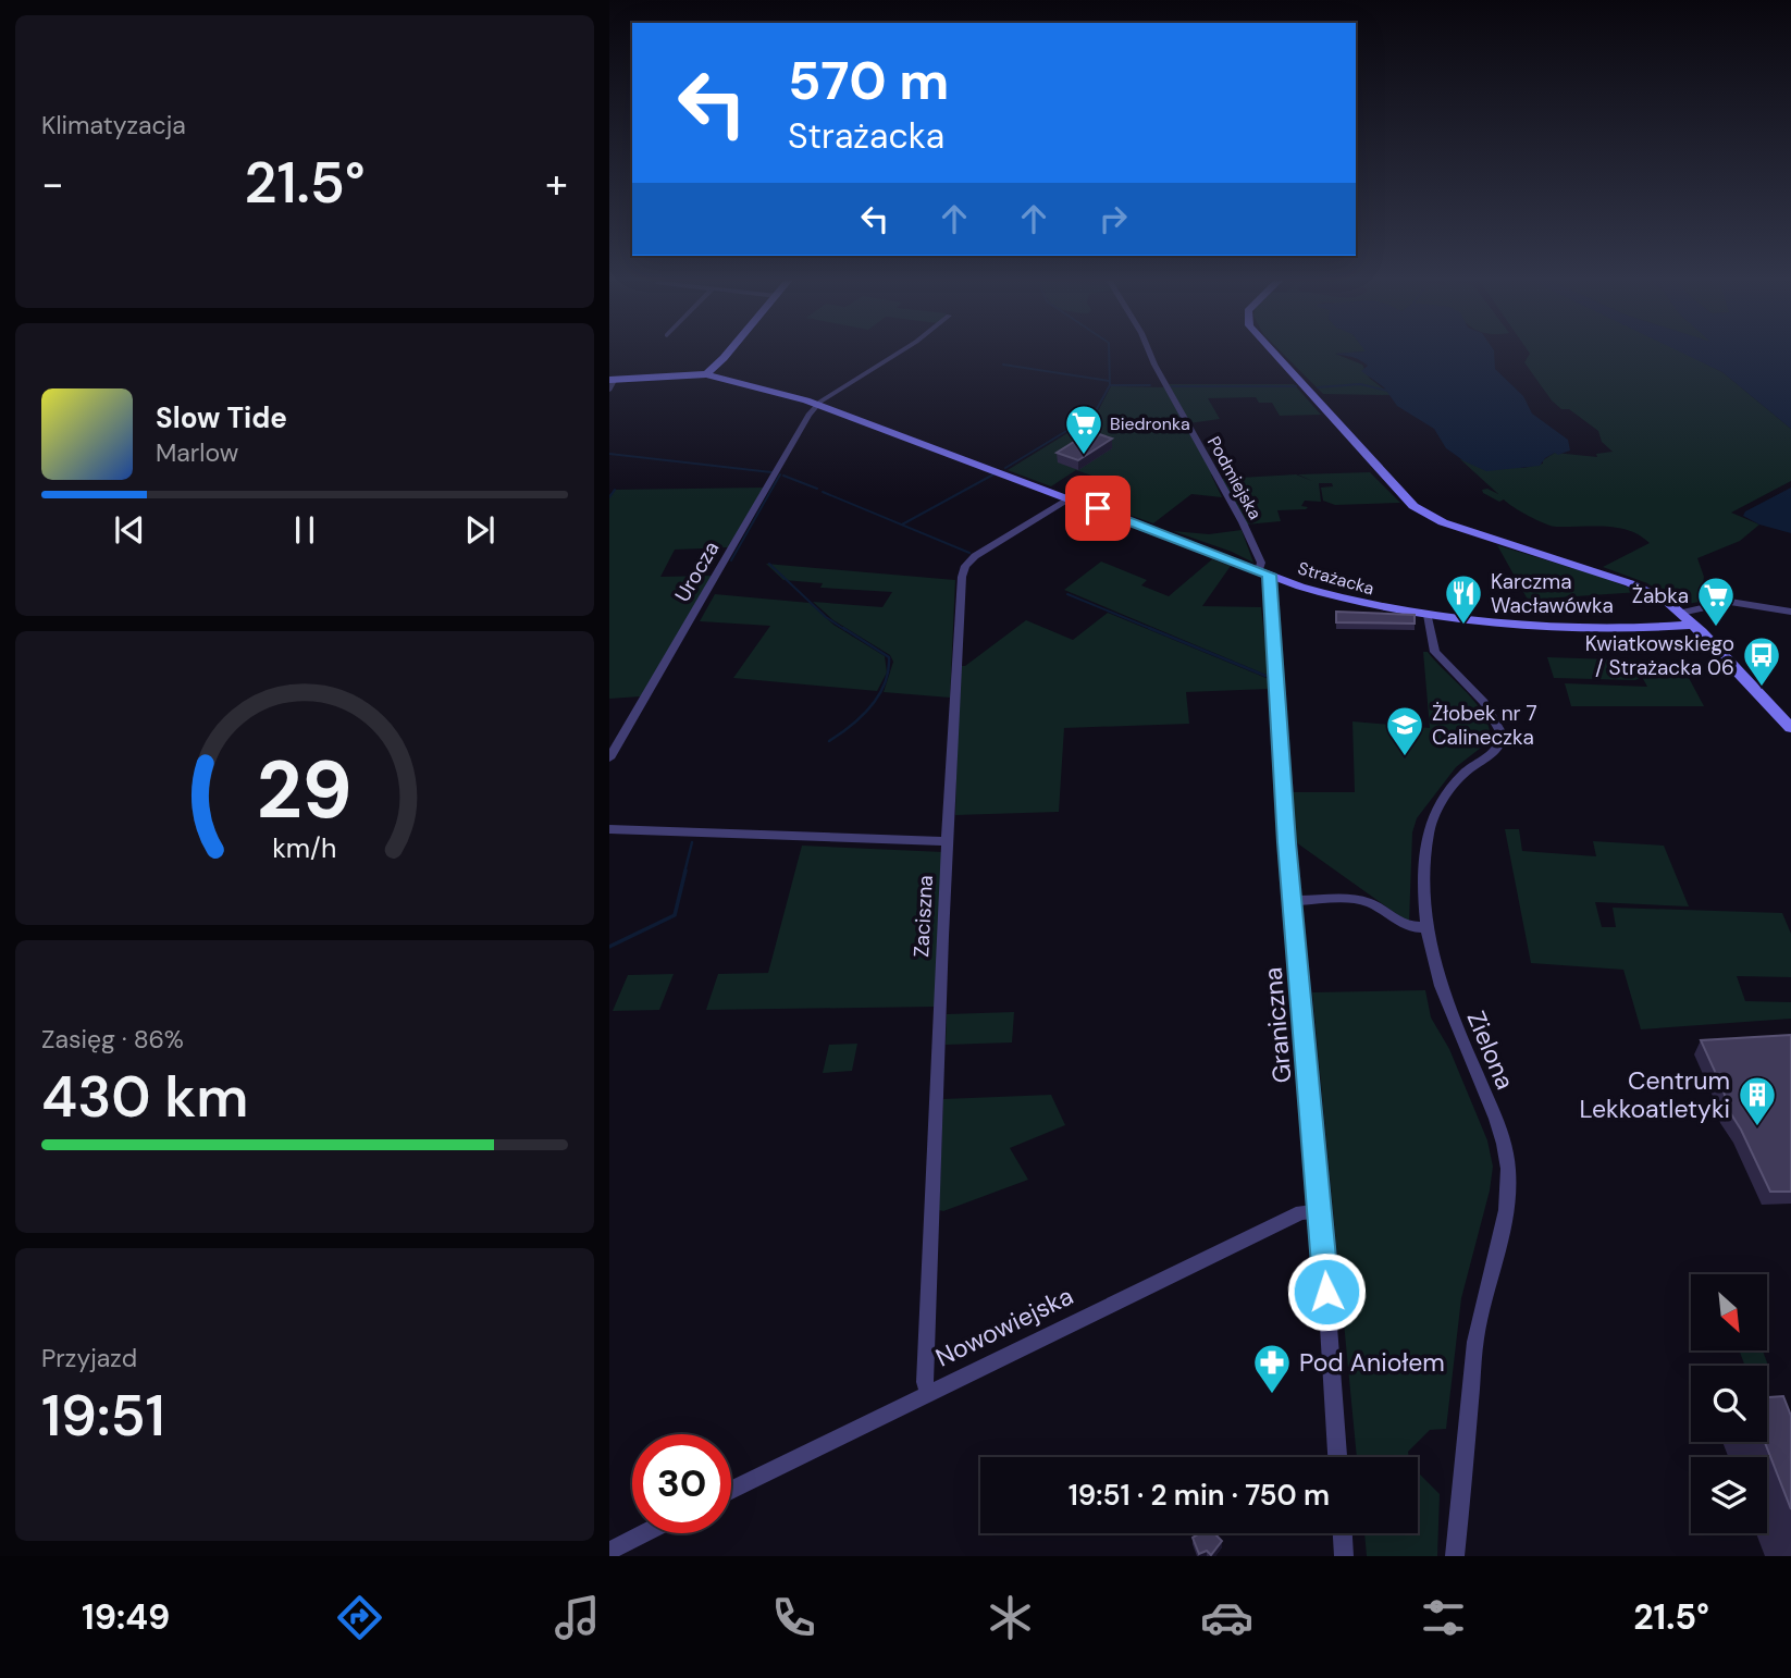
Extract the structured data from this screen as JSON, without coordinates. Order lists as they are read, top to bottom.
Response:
{
  "streets": {
    "street": [
      "Podmiejska",
      "Urocza",
      "Strażacka",
      "Zaciszna",
      "Graniczna",
      "Zielona",
      "Nowowiejska"
    ]
  },
  "crossings": [
    ["Podmiejska", "Strażacka"],
    ["Podmiejska", "Graniczna"],
    ["Urocza", "Strażacka"],
    ["Strażacka", "Zaciszna"],
    ["Strażacka", "Graniczna"],
    ["Strażacka", "Zielona"],
    ["Zaciszna", "Nowowiejska"],
    ["Graniczna", "Nowowiejska"]
  ],
  "places": {
    "supermarket": ["Biedronka", "Żabka"],
    "restaurant": ["Karczma Wacławówka"],
    "bus stop": ["Kwiatkowskiego / Strażacka 06"],
    "school or university": ["Żłobek nr 7 Calineczka"],
    "building": ["Centrum Lekkoatletyki"],
    "pharmacy": ["Pod Aniołem"]
  },
  "north": "bottom right",
  "page": {
    "tile": [
      "Klimatyzacja",
      ["Zasięg · 86%", "430 km"],
      ["Przyjazd", "19:51"]
    ],
    "turn": ["570 m", "Strażacka"],
    "heat": ["−", "21.5°", "+"],
    "song": ["Slow Tide", "Marlow"],
    "limit": "30",
    "trip": "19:51 · 2 min · 750 m",
    "tabs": ["19:49", "21.5°"],
    "gauge": ["29", "km/h"]
  }
}
